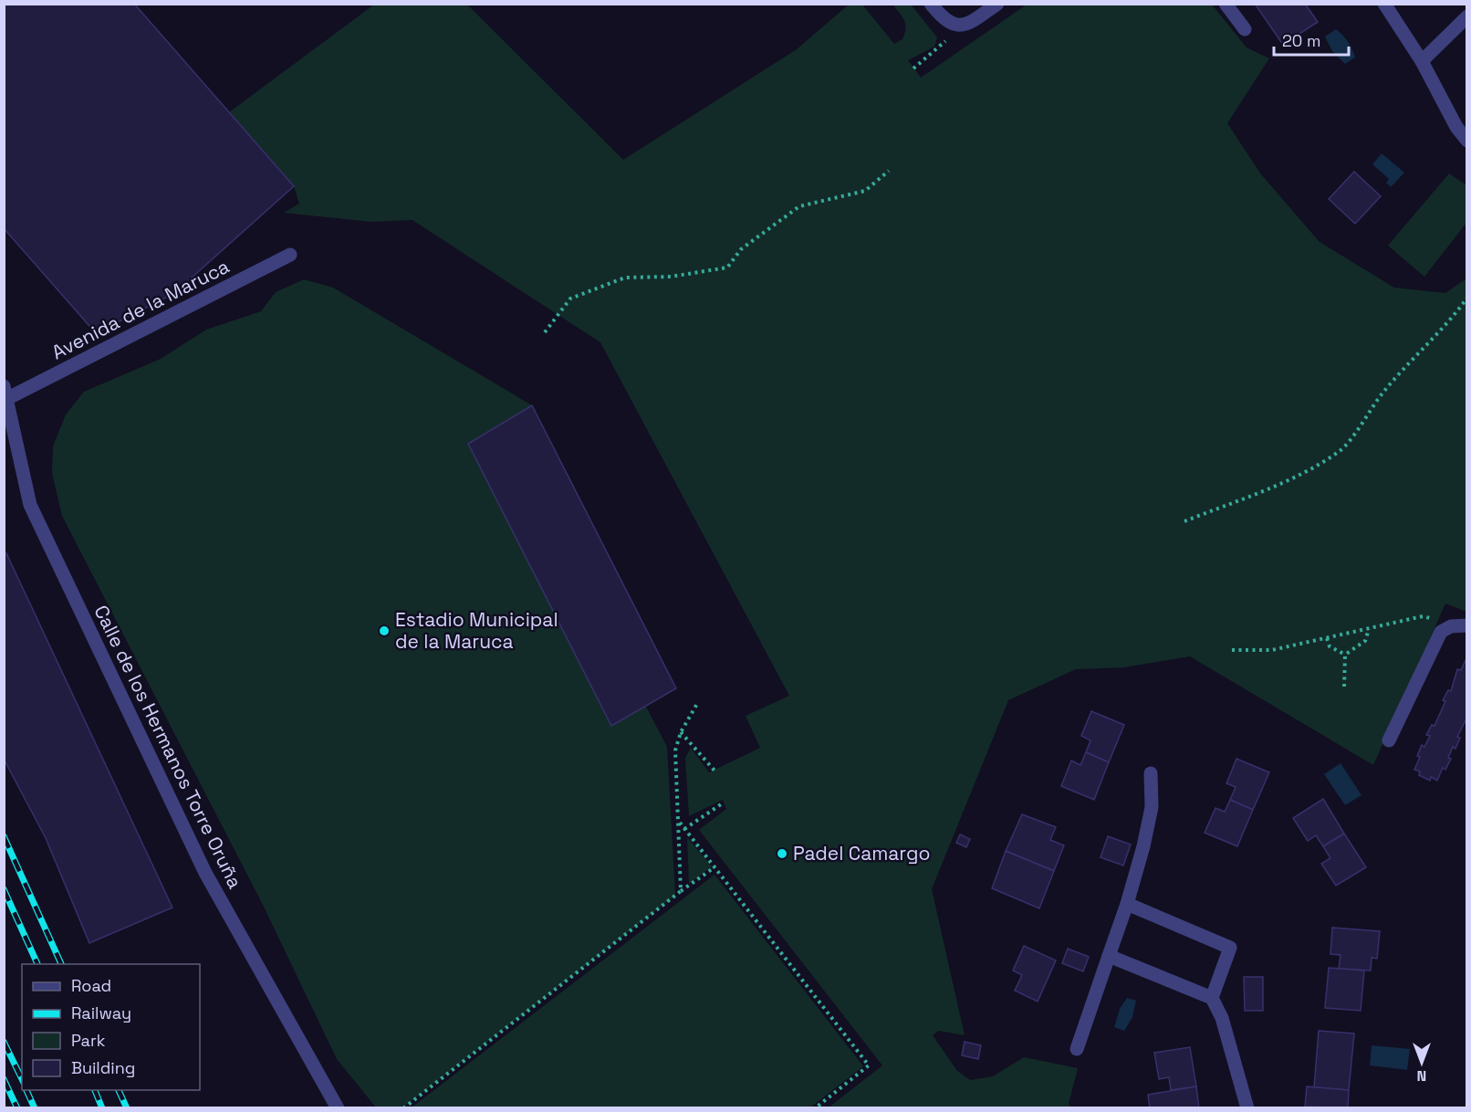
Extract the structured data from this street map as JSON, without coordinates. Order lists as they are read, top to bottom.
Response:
{
  "streets": {
    "street": ["Avenida de la Maruca", "Calle de los Hermanos Torre Oruña"]
  },
  "crossings": [
    ["Avenida de la Maruca", "Calle de los Hermanos Torre Oruña"]
  ],
  "places": ["Estadio Municipal de la Maruca", "Padel Camargo"],
  "legend": [
    "Road",
    "Railway",
    "Park",
    "Building"
  ],
  "scale_bar": "20 m",
  "north": "bottom"
}
